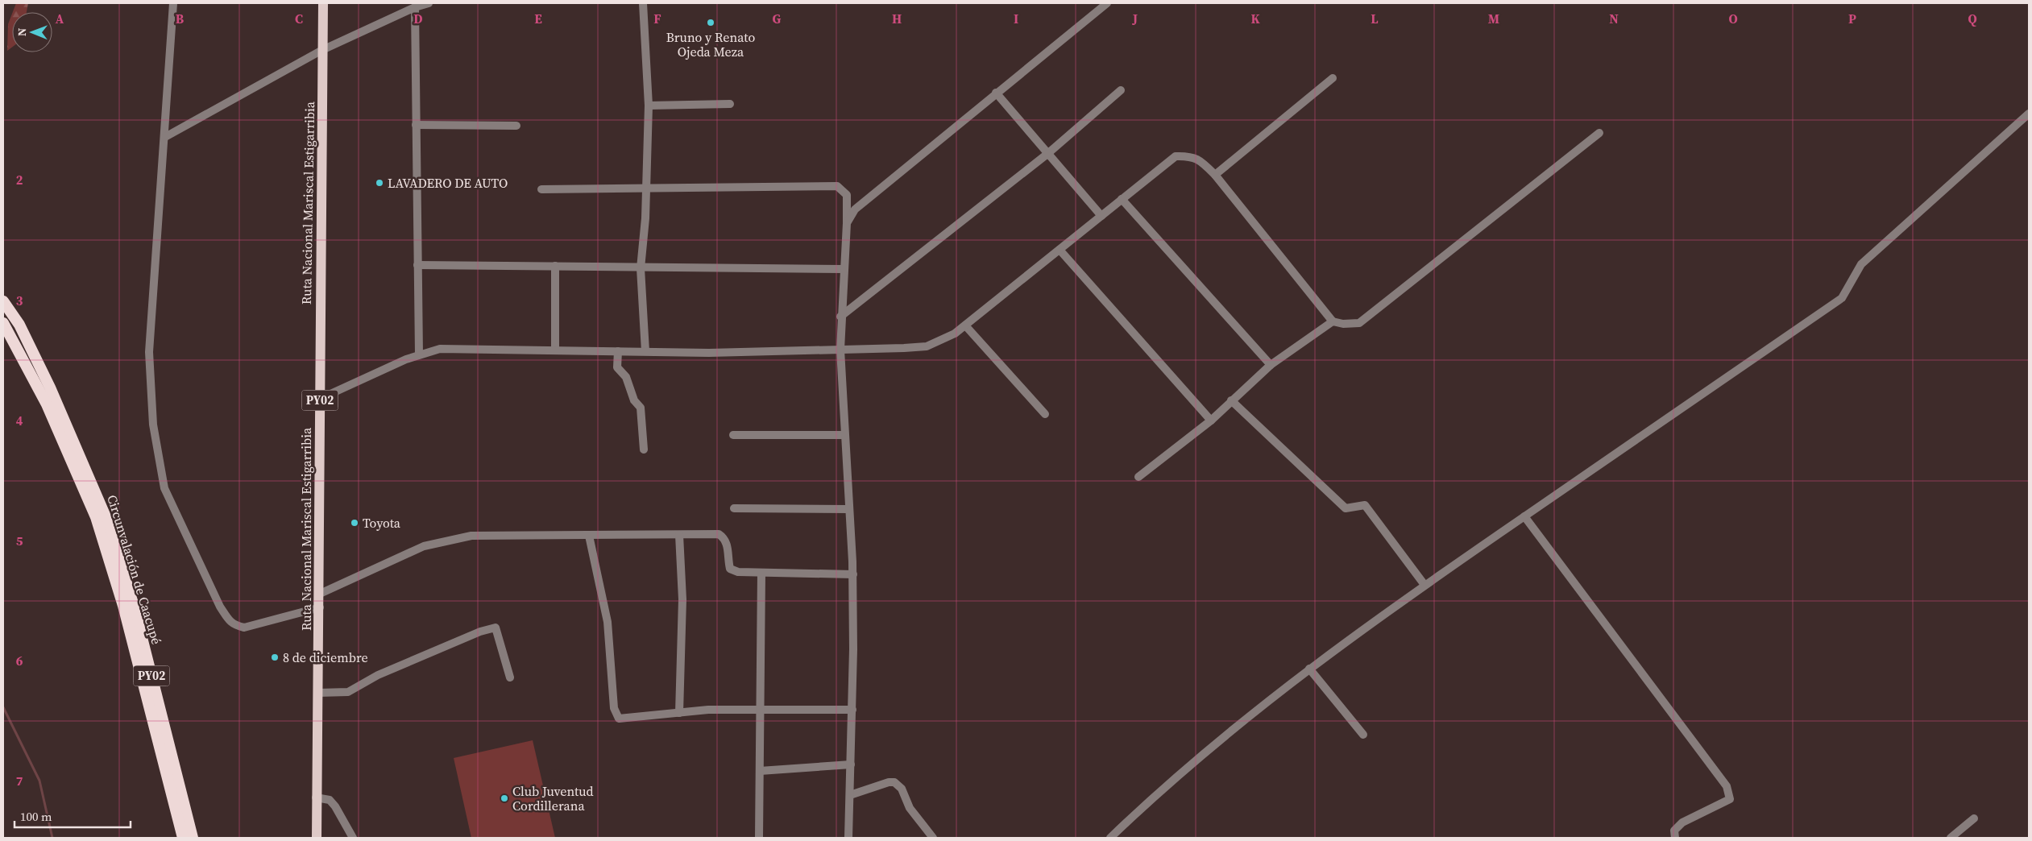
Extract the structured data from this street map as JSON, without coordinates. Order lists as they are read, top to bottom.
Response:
{
  "streets": {
    "highway": ["PY02", "Circunvalación de Caacupé"],
    "main road": ["Ruta Nacional Mariscal Estigarribia"]
  },
  "places": [
    "Bruno y Renato Ojeda Meza",
    "LAVADERO DE AUTO",
    "Toyota",
    "8 de diciembre",
    "Club Juventud Cordillerana"
  ],
  "scale_bar": "100 m",
  "north": "left",
  "grid": {
    "columns": [
      "A",
      "B",
      "C",
      "D",
      "E",
      "F",
      "G",
      "H",
      "I",
      "J",
      "K",
      "L",
      "M",
      "N",
      "O",
      "P",
      "Q"
    ],
    "rows": [
      "2",
      "3",
      "4",
      "5",
      "6",
      "7"
    ]
  }
}
